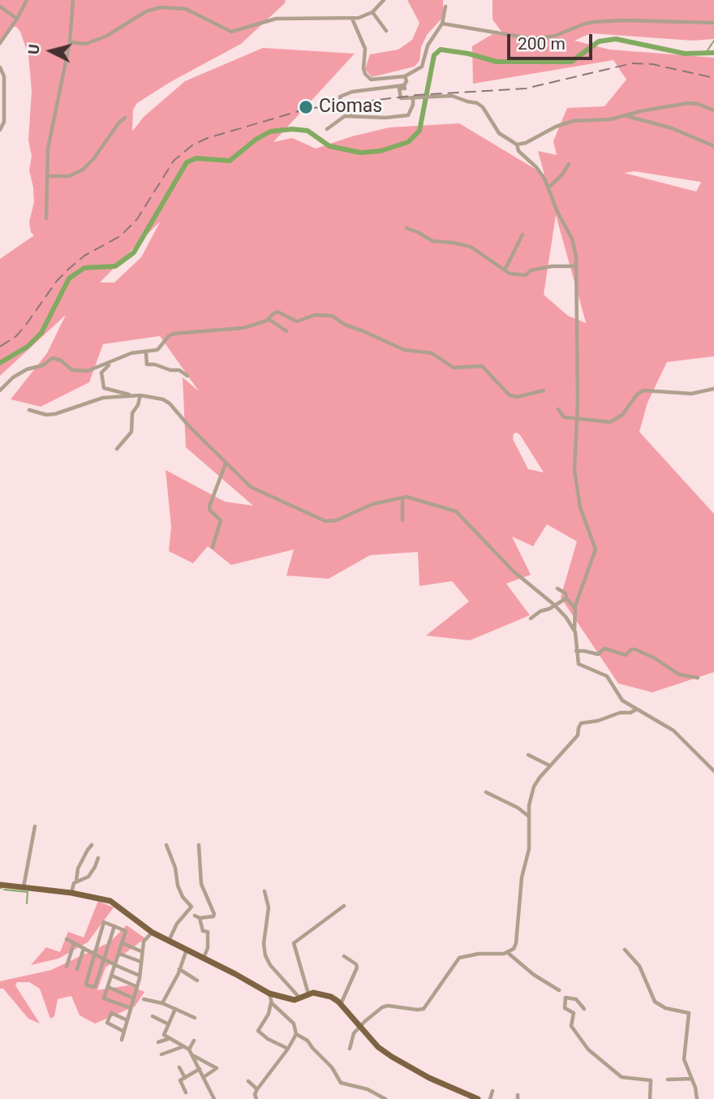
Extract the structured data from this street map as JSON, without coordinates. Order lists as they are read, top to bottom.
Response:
{
  "places": ["Ciomas"],
  "scale_bar": "200 m",
  "north": "left"
}
